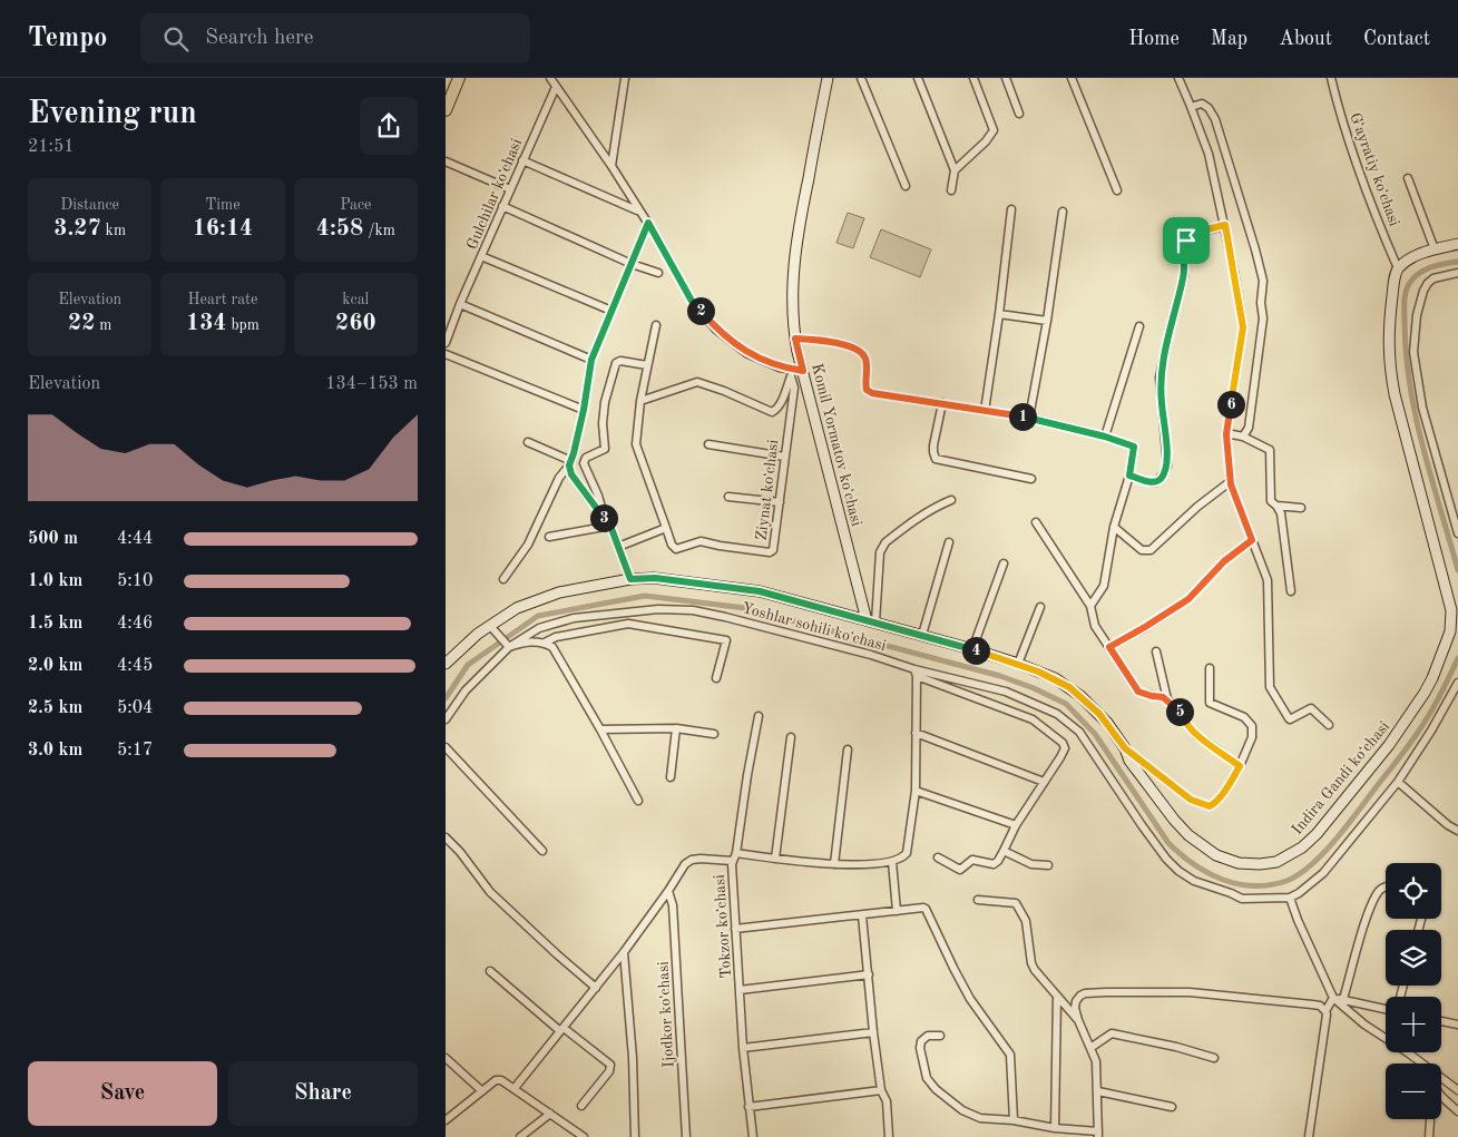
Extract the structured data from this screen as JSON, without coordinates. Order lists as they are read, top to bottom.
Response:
{
  "streets": {
    "street": [
      "Gʻayratiy koʻchasi",
      "Gulchilar koʻchasi",
      "Komil Yormatov koʻchasi",
      "Ziynat koʻchasi",
      "Yoshlar sohili koʻchasi",
      "Indira Gandi koʻchasi",
      "Tokzor koʻchasi",
      "Ijodkor koʻchasi"
    ]
  },
  "crossings": [
    ["Gʻayratiy koʻchasi", "Indira Gandi koʻchasi"],
    ["Komil Yormatov koʻchasi", "Ziynat koʻchasi"],
    ["Komil Yormatov koʻchasi", "Indira Gandi koʻchasi"]
  ],
  "page": {
    "header": "Tempo",
    "search": "Search here",
    "nav": [
      "Home",
      "Map",
      "About",
      "Contact"
    ],
    "heading": ["Evening run", "21:51"],
    "stats": [
      ["Distance", "3.27 km"],
      ["Time", "16:14"],
      ["Pace", "4:58 /km"],
      ["Elevation", "22 m"],
      ["Heart rate", "134 bpm"],
      ["kcal", "260"]
    ],
    "pins": [
      "2",
      "6",
      "1",
      "3",
      "4",
      "5"
    ],
    "chart": ["Elevation", "134–153 m"],
    "list": [
      {
        "name": "500 m",
        "note": "4:44"
      },
      {
        "name": "1.0 km",
        "note": "5:10"
      },
      {
        "name": "1.5 km",
        "note": "4:46"
      },
      {
        "name": "2.0 km",
        "note": "4:45"
      },
      {
        "name": "2.5 km",
        "note": "5:04"
      },
      {
        "name": "3.0 km",
        "note": "5:17"
      }
    ],
    "map_buttons": ["+", "−"],
    "buttons": ["Save", "Share"]
  }
}
